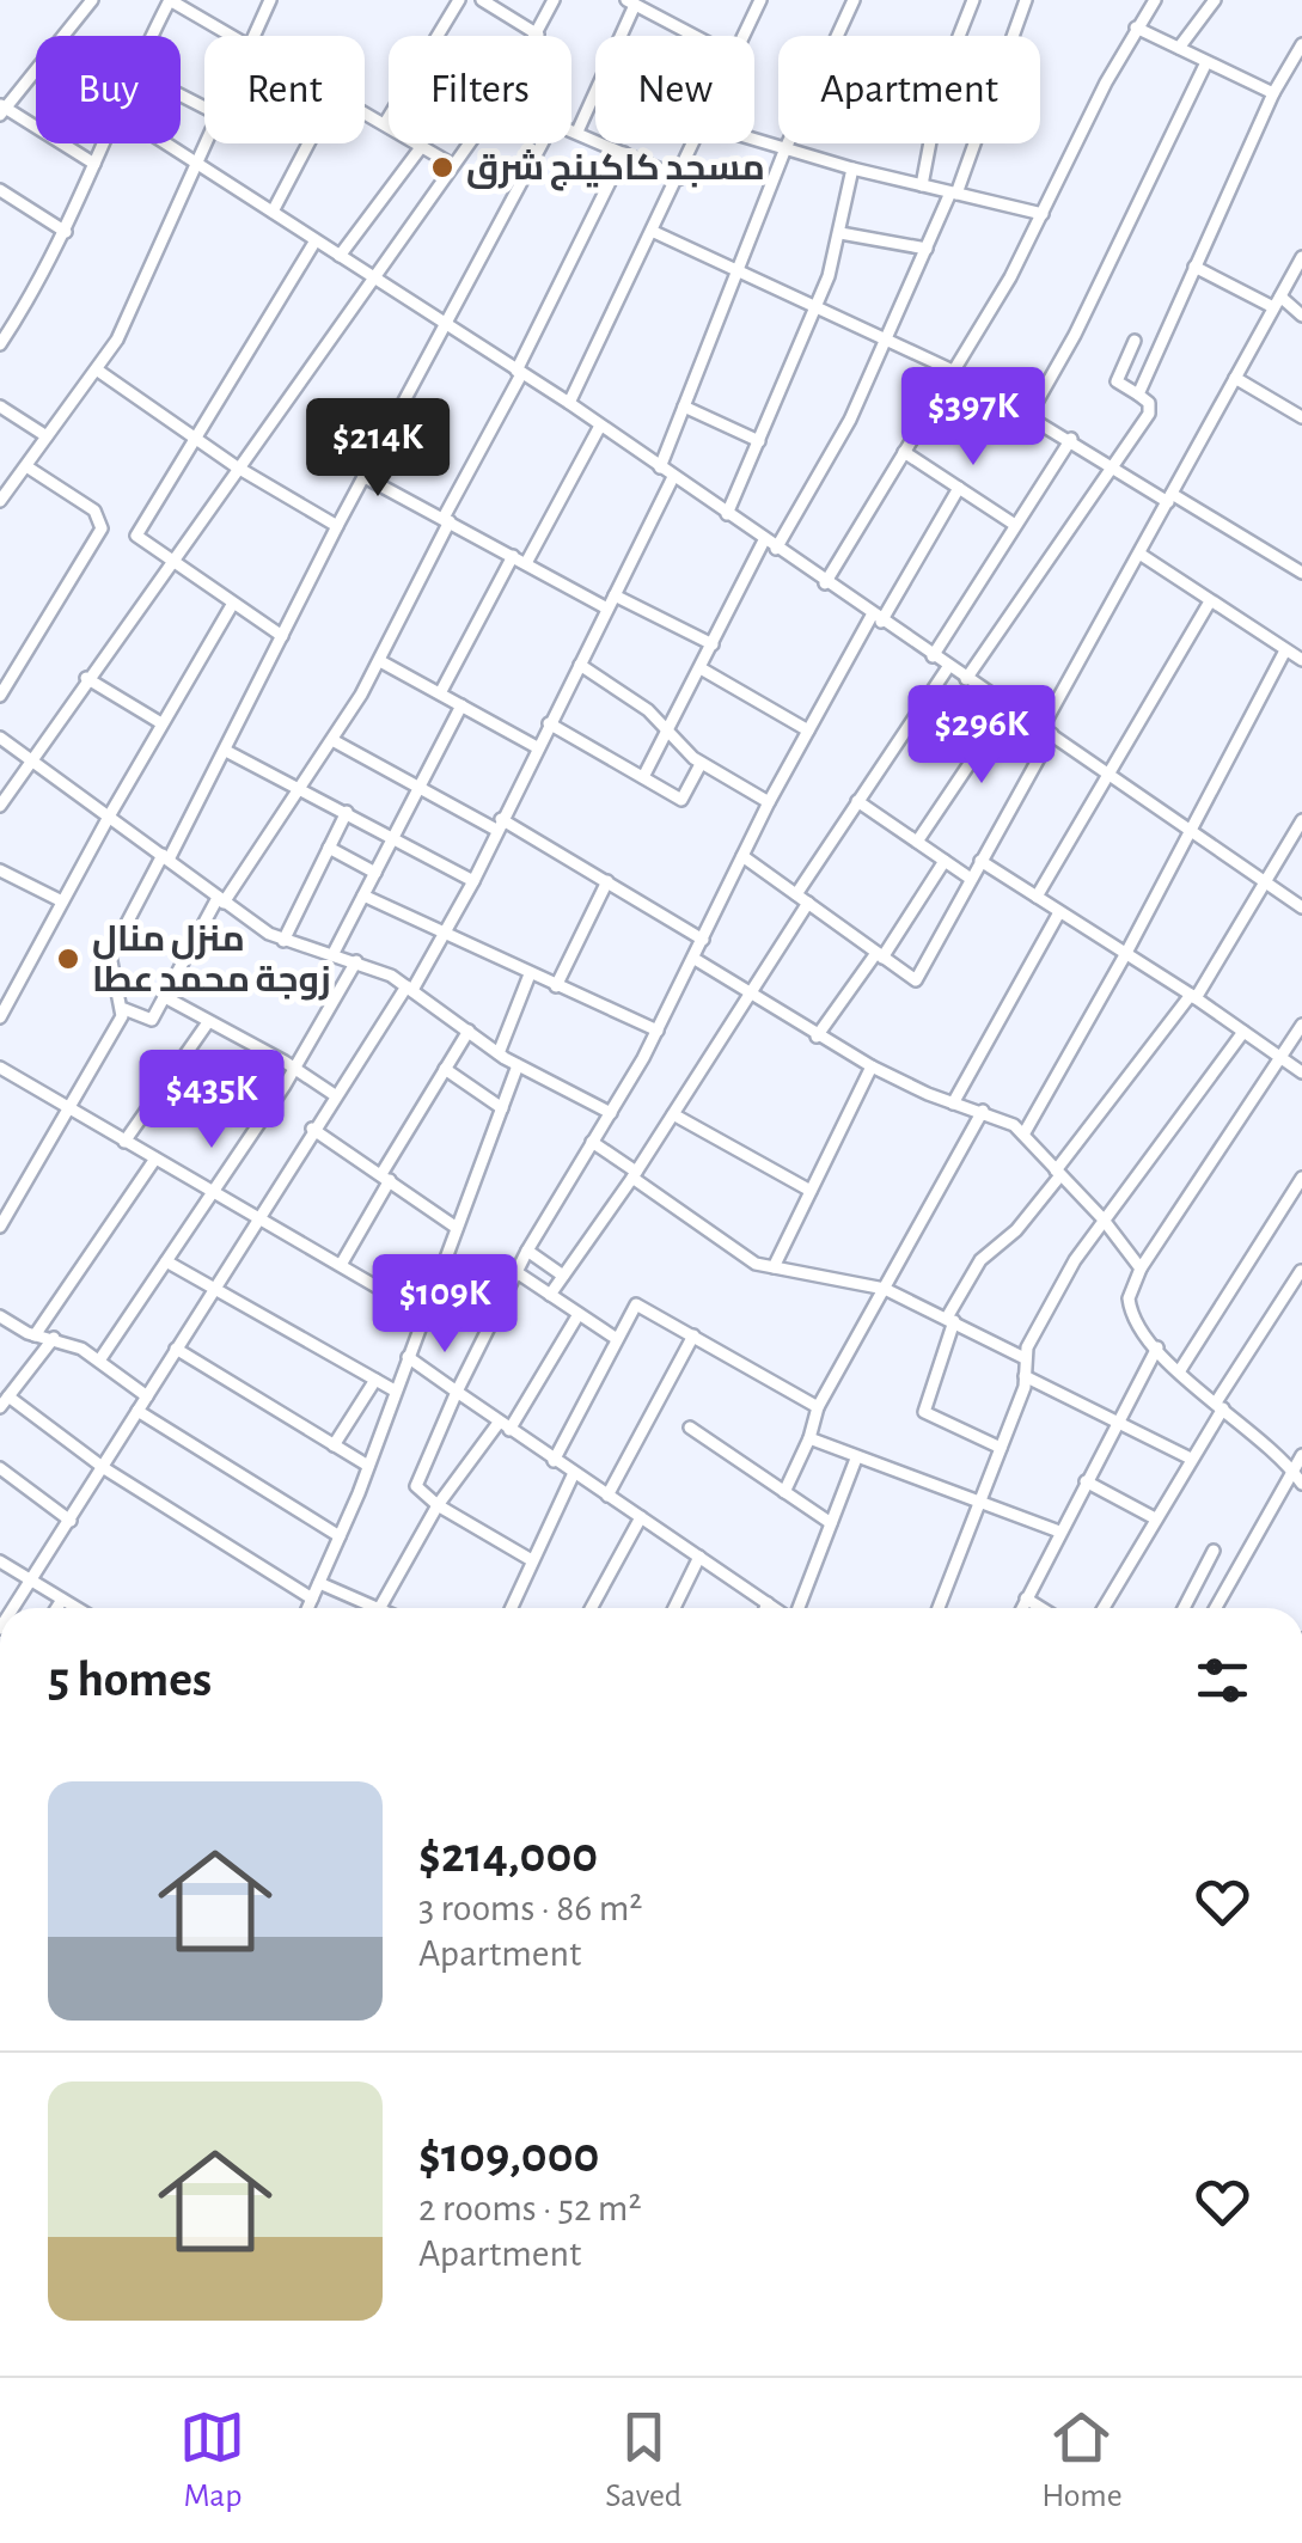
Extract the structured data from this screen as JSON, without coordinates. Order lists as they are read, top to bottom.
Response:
{
  "places": ["مسجد كاكينج شرق", "منزل منال زوجة محمد عطا"],
  "page": {
    "chip": [
      "Buy",
      "Rent",
      "Filters",
      "New",
      "Apartment"
    ],
    "price": [
      "$397K",
      "$214K",
      "$296K",
      "$435K",
      "$109K"
    ],
    "heading": "5 homes",
    "list": [
      {
        "name": "$214,000",
        "note": "3 rooms · 86 m² · Apartment"
      },
      {
        "name": "$109,000",
        "note": "2 rooms · 52 m² · Apartment"
      }
    ],
    "tabs": ["Map", "Saved", "Home"]
  }
}
